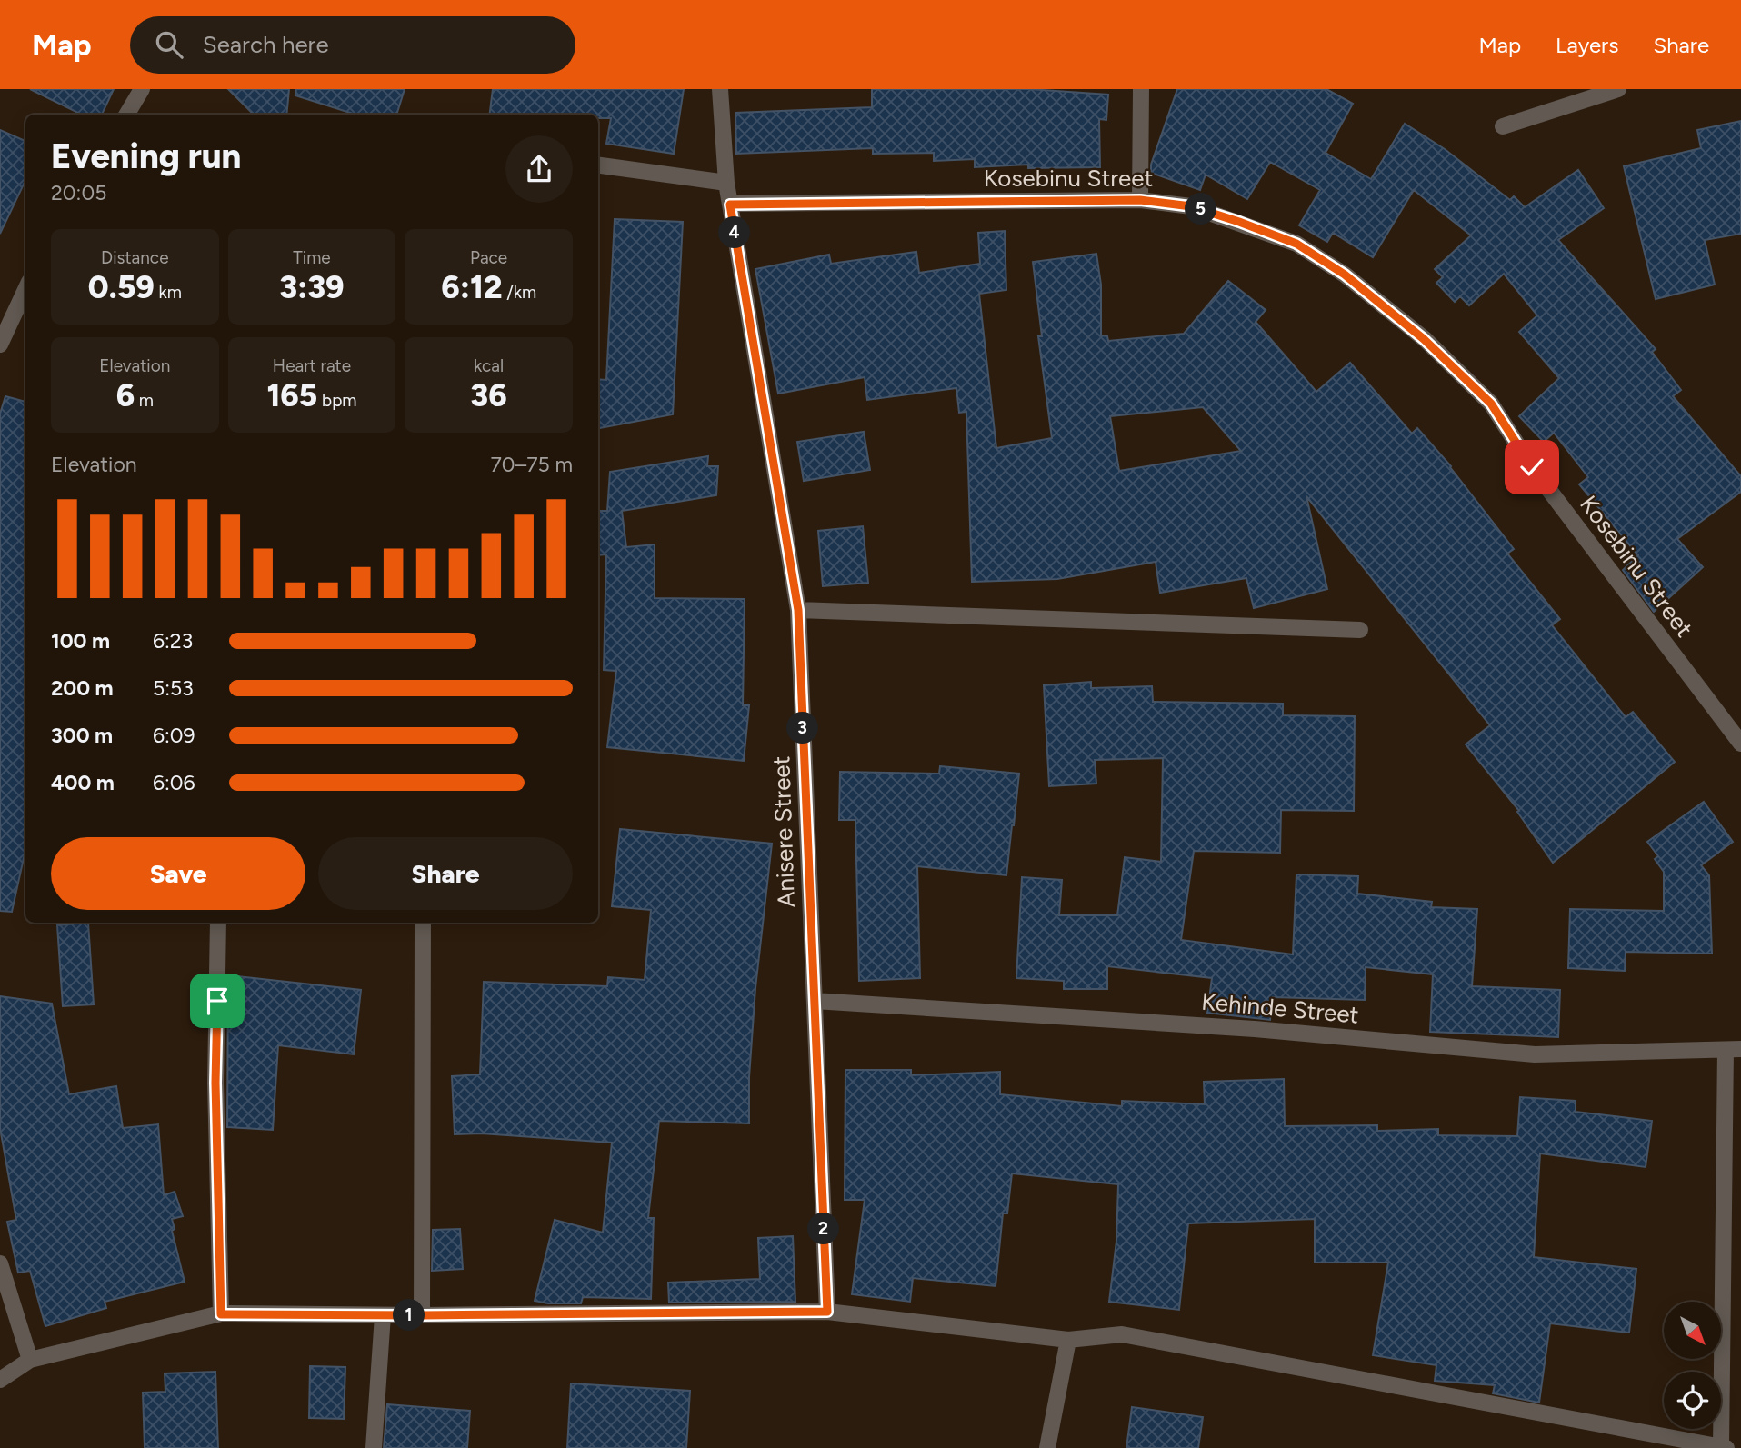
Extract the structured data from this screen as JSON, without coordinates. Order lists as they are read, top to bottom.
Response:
{
  "streets": {
    "street": ["Kosebinu Street", "Anisere Street", "Kehinde Street"]
  },
  "crossings": [
    ["Kosebinu Street", "Anisere Street"],
    ["Anisere Street", "Kehinde Street"]
  ],
  "north": "bottom right",
  "page": {
    "header": "Map",
    "search": "Search here",
    "nav": ["Map", "Layers", "Share"],
    "heading": ["Evening run", "20:05"],
    "pins": [
      "5",
      "4",
      "3",
      "2",
      "1"
    ],
    "stats": [
      ["Distance", "0.59 km"],
      ["Time", "3:39"],
      ["Pace", "6:12 /km"],
      ["Elevation", "6 m"],
      ["Heart rate", "165 bpm"],
      ["kcal", "36"]
    ],
    "chart": ["Elevation", "70–75 m"],
    "list": [
      {
        "name": "100 m",
        "note": "6:23"
      },
      {
        "name": "200 m",
        "note": "5:53"
      },
      {
        "name": "300 m",
        "note": "6:09"
      },
      {
        "name": "400 m",
        "note": "6:06"
      }
    ],
    "buttons": ["Save", "Share"]
  }
}
